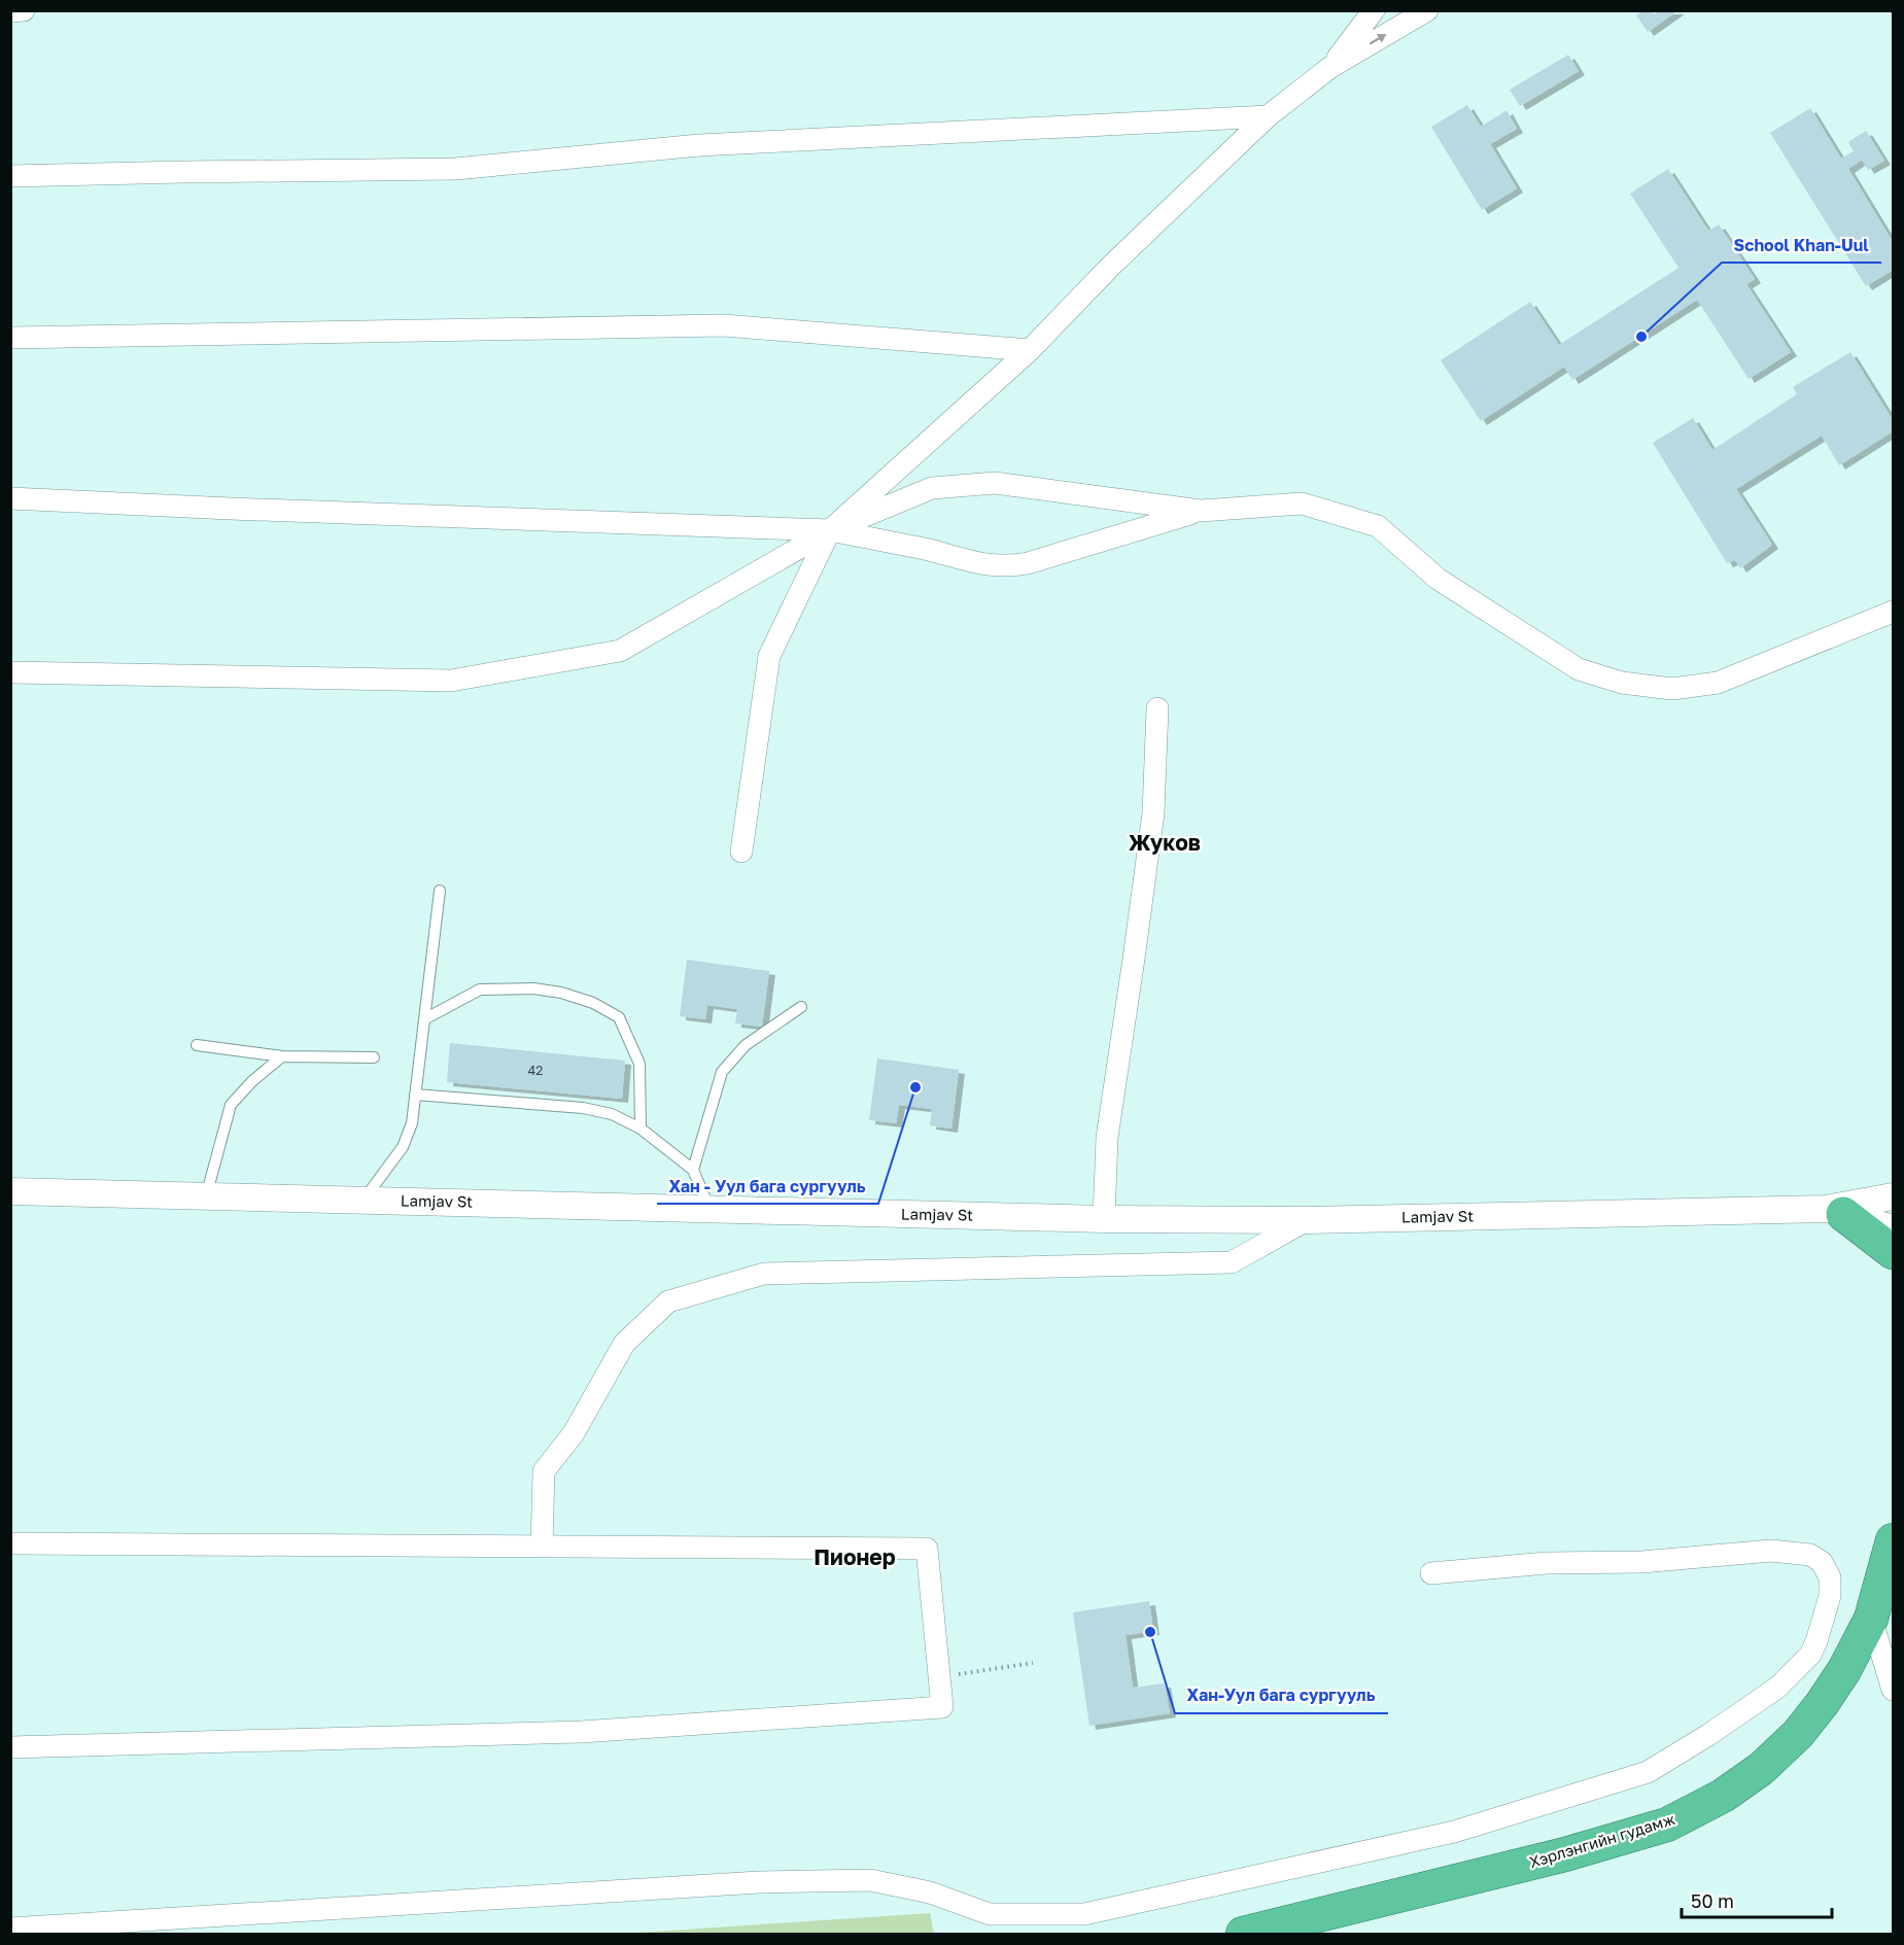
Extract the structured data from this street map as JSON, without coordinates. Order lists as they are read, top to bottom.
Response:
{
  "streets": {
    "highway": ["Хэрлэнгийн гудамж"],
    "street": ["Lamjav St"]
  },
  "districts": ["Жуков", "Пионер"],
  "places": ["School Khan-Uul", "Хан - Уул бага сургууль", "Хан-Уул бага сургууль"],
  "house_numbers": ["42"],
  "scale_bar": "50 m"
}
